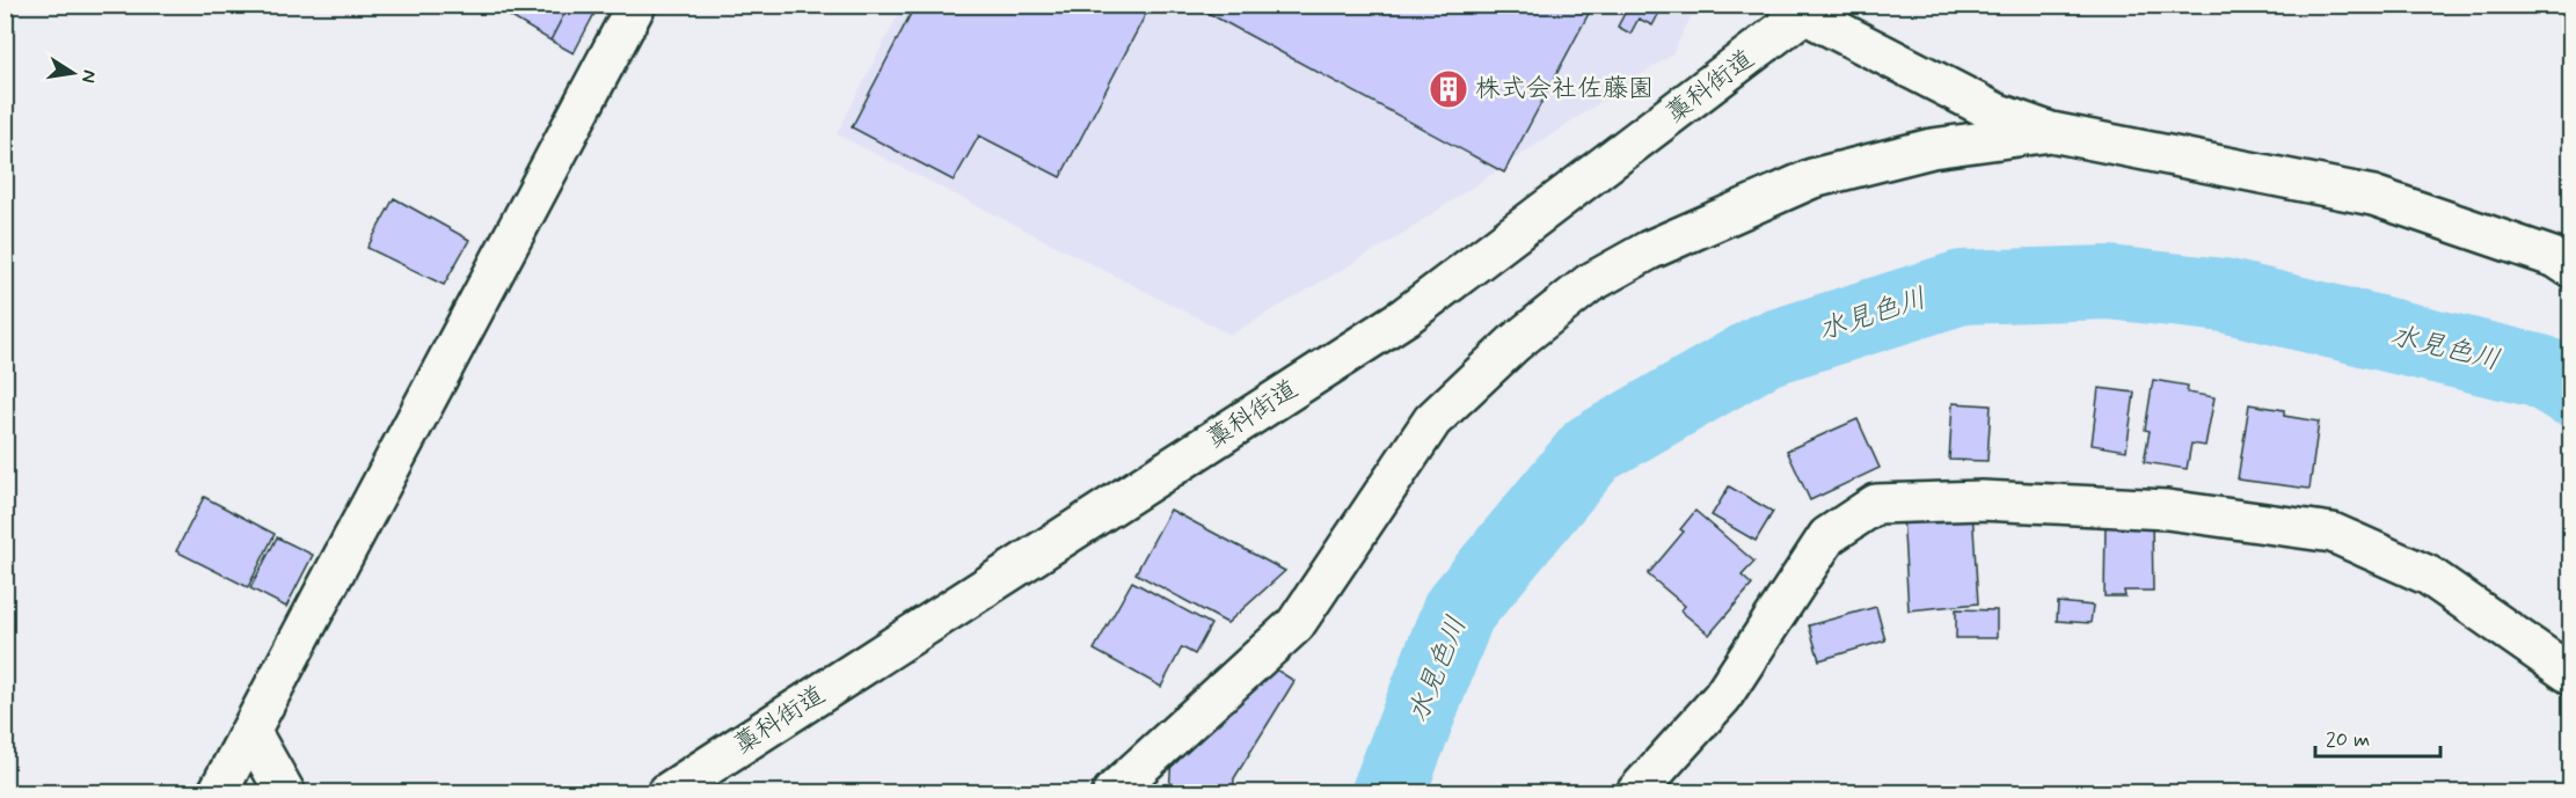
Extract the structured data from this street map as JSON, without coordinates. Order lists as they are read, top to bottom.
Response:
{
  "streets": {
    "main road": ["藁科街道"]
  },
  "water": ["水見色川"],
  "places": {
    "building": ["株式会社佐藤園"]
  },
  "scale_bar": "20 m",
  "north": "right"
}
